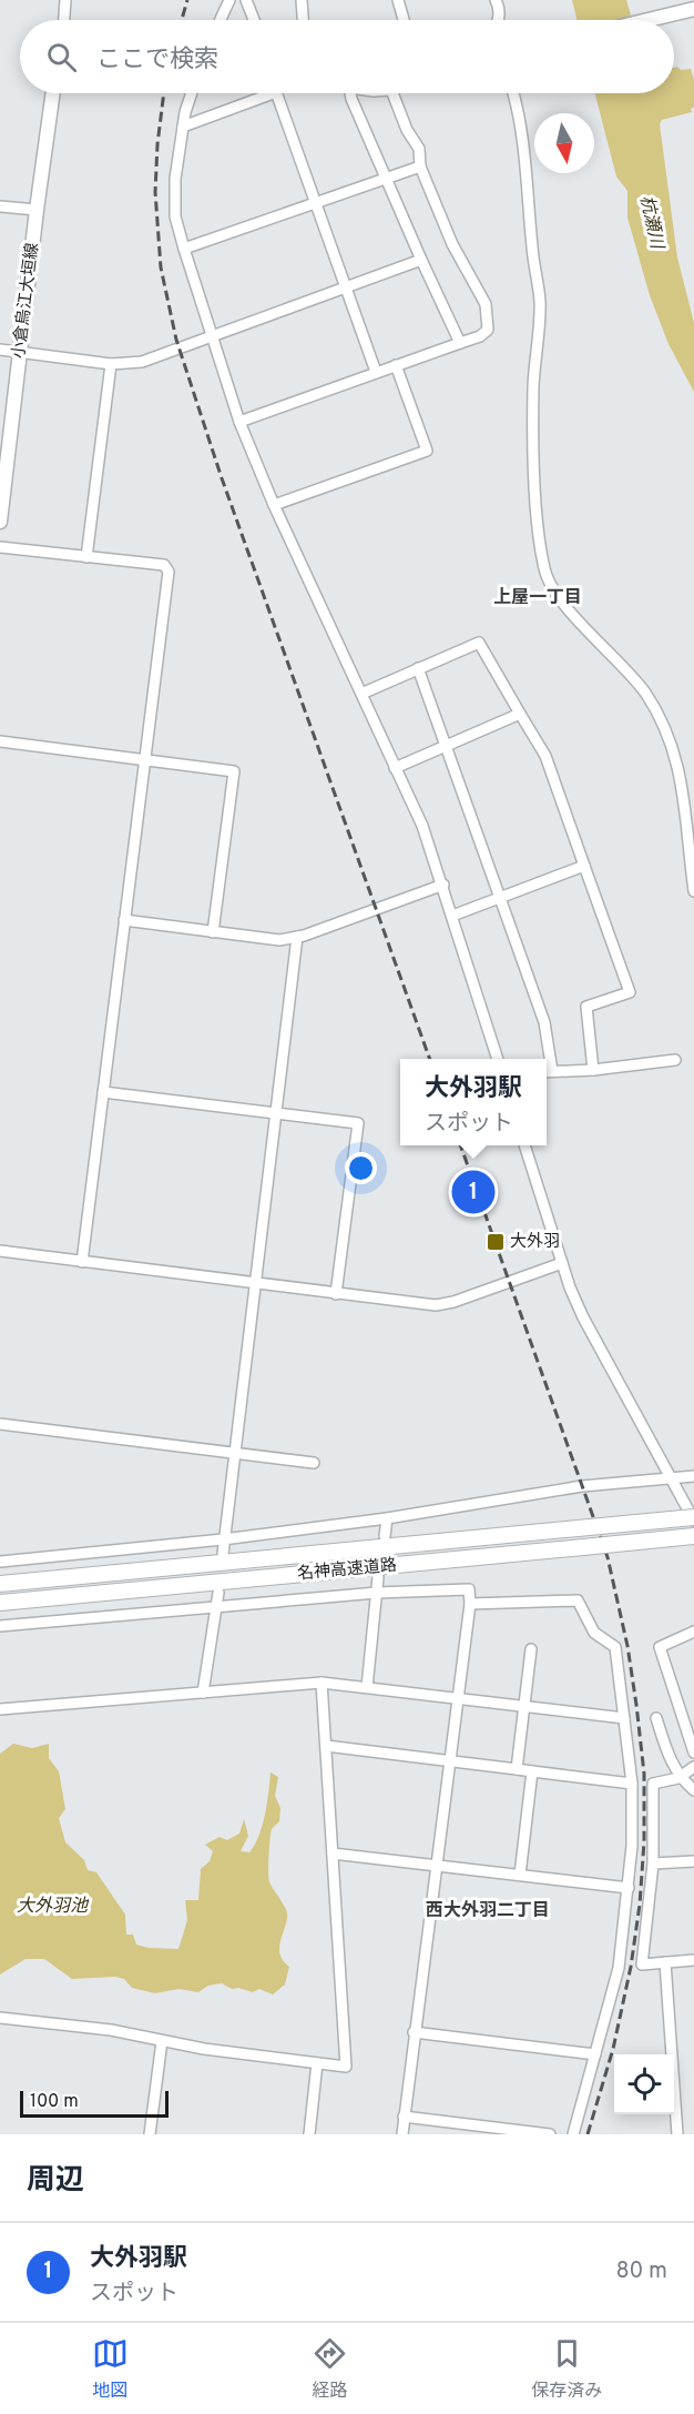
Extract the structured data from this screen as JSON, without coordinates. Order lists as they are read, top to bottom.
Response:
{
  "streets": {
    "highway": ["名神高速道路"],
    "main road": ["小倉烏江大垣線"]
  },
  "districts": ["上屋一丁目", "西大外羽二丁目"],
  "water": ["杭瀬川", "大外羽池"],
  "places": {
    "transit": ["大外羽"]
  },
  "scale_bar": "100 m",
  "north": "bottom",
  "page": {
    "search": "ここで検索",
    "popup": ["大外羽駅", "スポット"],
    "pins": "1",
    "scale": "100 m",
    "heading": "周辺",
    "list": [
      {
        "mark": "1",
        "name": "大外羽駅",
        "note": "スポット",
        "value": "80 m"
      }
    ],
    "nav": ["地図", "経路", "保存済み"]
  }
}
